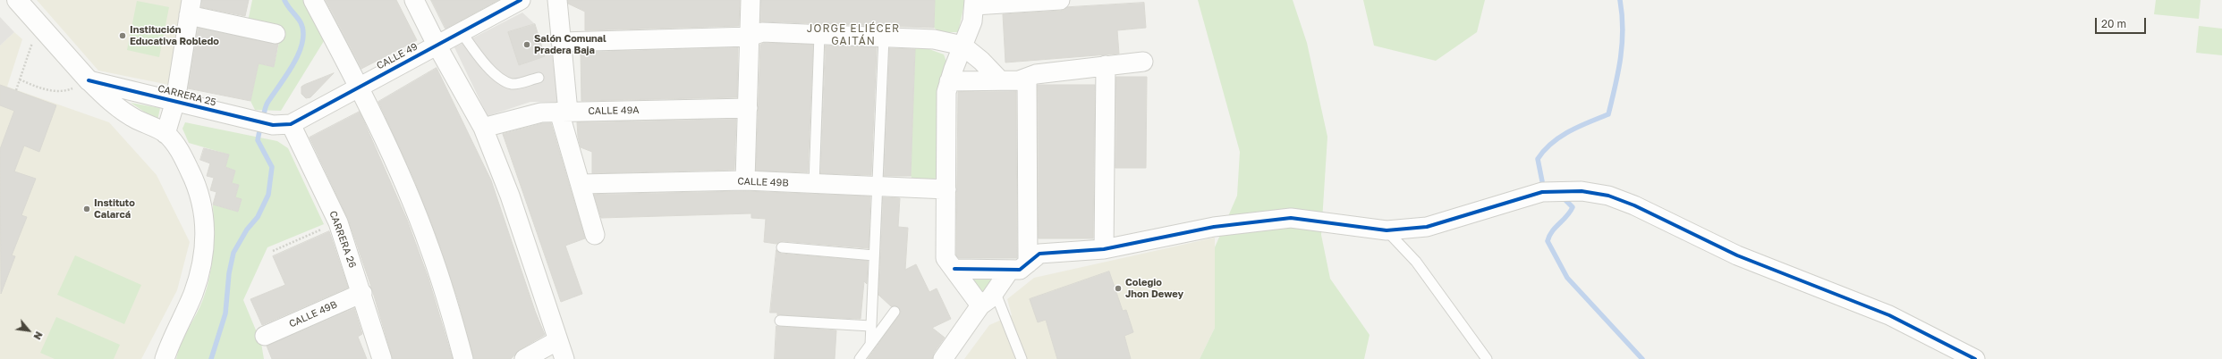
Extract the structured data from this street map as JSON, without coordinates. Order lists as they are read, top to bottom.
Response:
{
  "streets": {
    "street": [
      "CALLE 49",
      "CARRERA 25",
      "CALLE 49A",
      "CALLE 49B",
      "CARRERA 26"
    ]
  },
  "crossings": [
    ["CALLE 49", "CARRERA 25"],
    ["CALLE 49", "CARRERA 26"],
    ["CARRERA 25", "CARRERA 26"],
    ["CALLE 49B", "CARRERA 26"]
  ],
  "districts": ["JORGE ELIÉCER GAITÁN"],
  "places": [
    "Institución Educativa Robledo",
    "Salón Comunal Pradera Baja",
    "Instituto Calarcá",
    "Colegio Jhon Dewey"
  ],
  "scale_bar": "20 m",
  "north": "bottom right"
}
